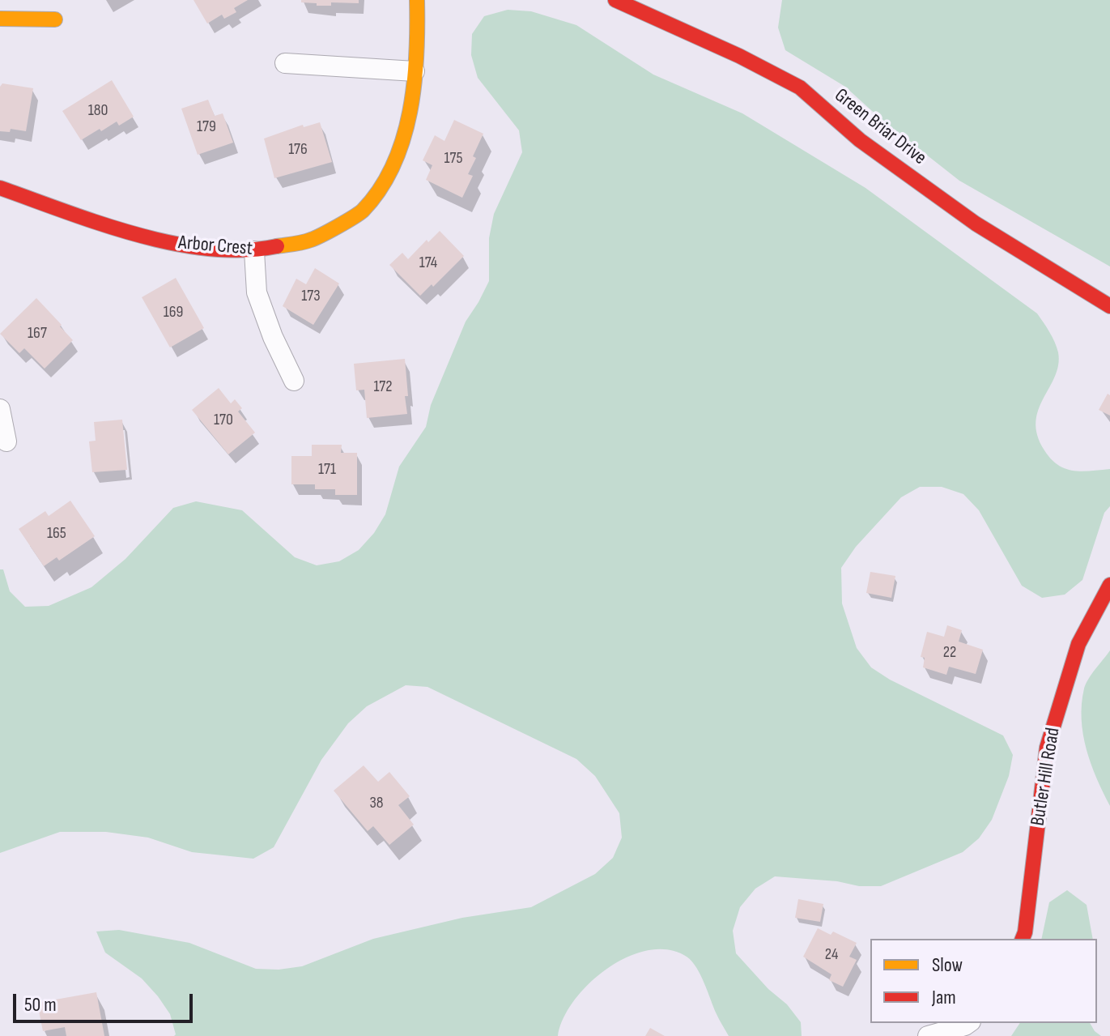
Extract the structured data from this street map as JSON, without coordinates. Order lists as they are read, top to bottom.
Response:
{
  "streets": {
    "street": ["Green Briar Drive", "Arbor Crest", "Butler Hill Road"]
  },
  "house_numbers": [
    "180",
    "179",
    "176",
    "175",
    "174",
    "173",
    "169",
    "167",
    "172",
    "170",
    "171",
    "165",
    "22",
    "38",
    "24"
  ],
  "legend": ["Slow", "Jam"],
  "scale_bar": "50 m"
}
